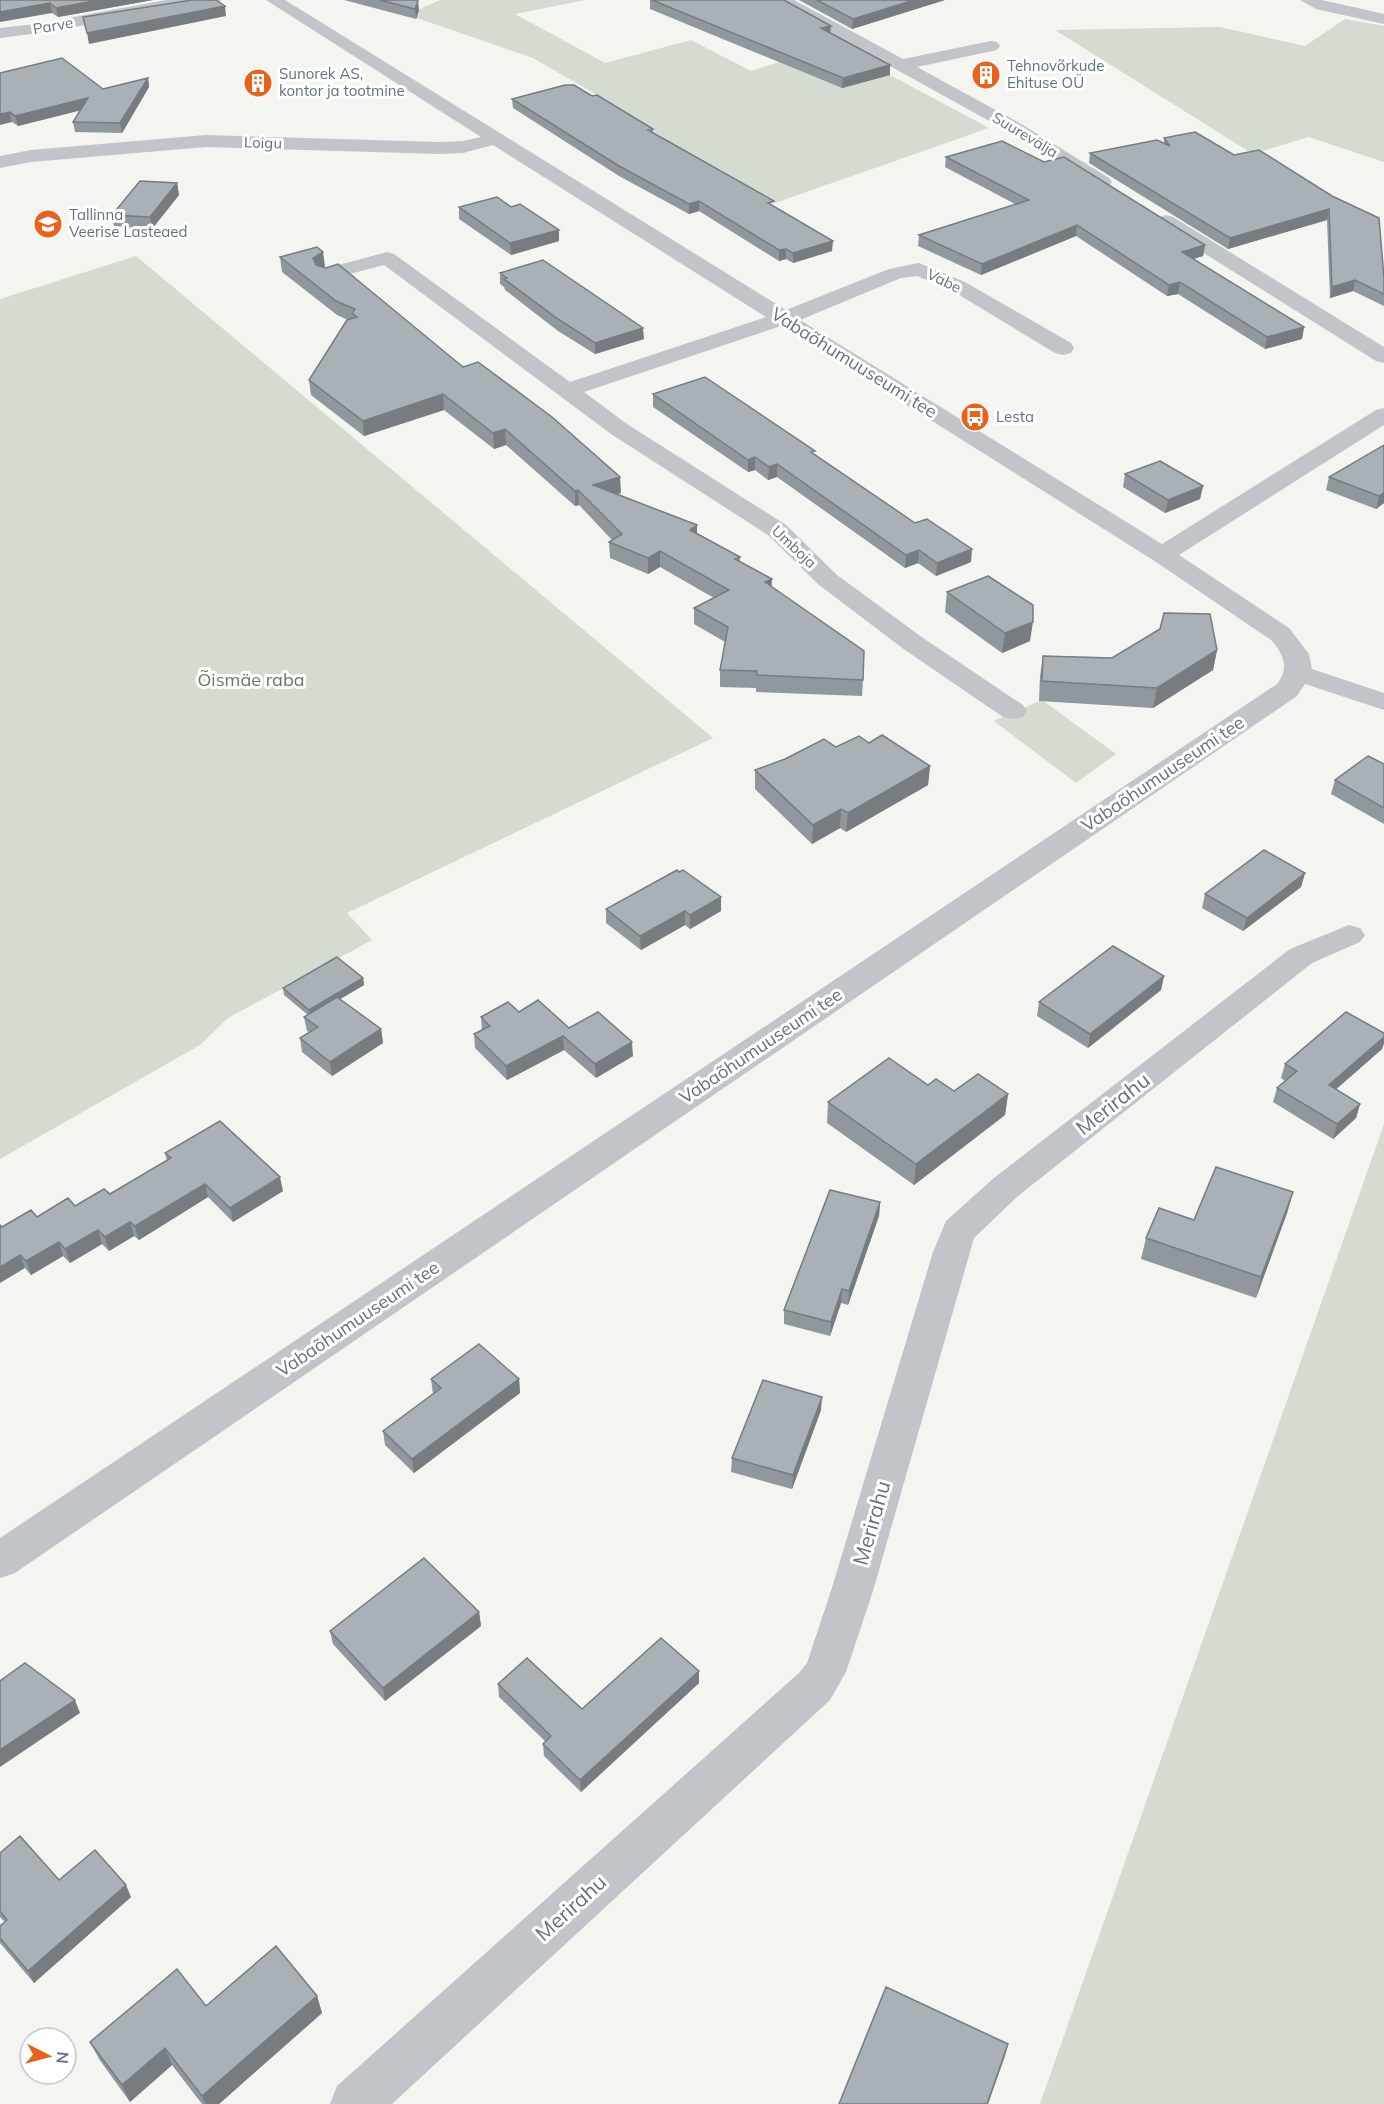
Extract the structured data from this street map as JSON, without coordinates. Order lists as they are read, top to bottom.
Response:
{
  "streets": {
    "street": [
      "Parve",
      "Suurevälja",
      "Loigu",
      "Vabe",
      "Vabaõhumuuseumi tee",
      "Umboja",
      "Merirahu"
    ]
  },
  "crossings": [
    ["Loigu", "Vabaõhumuuseumi tee"],
    ["Vabe", "Vabaõhumuuseumi tee"]
  ],
  "parks": ["Õismäe raba"],
  "places": {
    "building": ["Tehnovõrkude Ehituse OÜ", "Sunorek AS, kontor ja tootmine"],
    "school or university": ["Tallinna Veerise Lasteaed"],
    "bus stop": ["Lesta"]
  },
  "north": "right"
}
